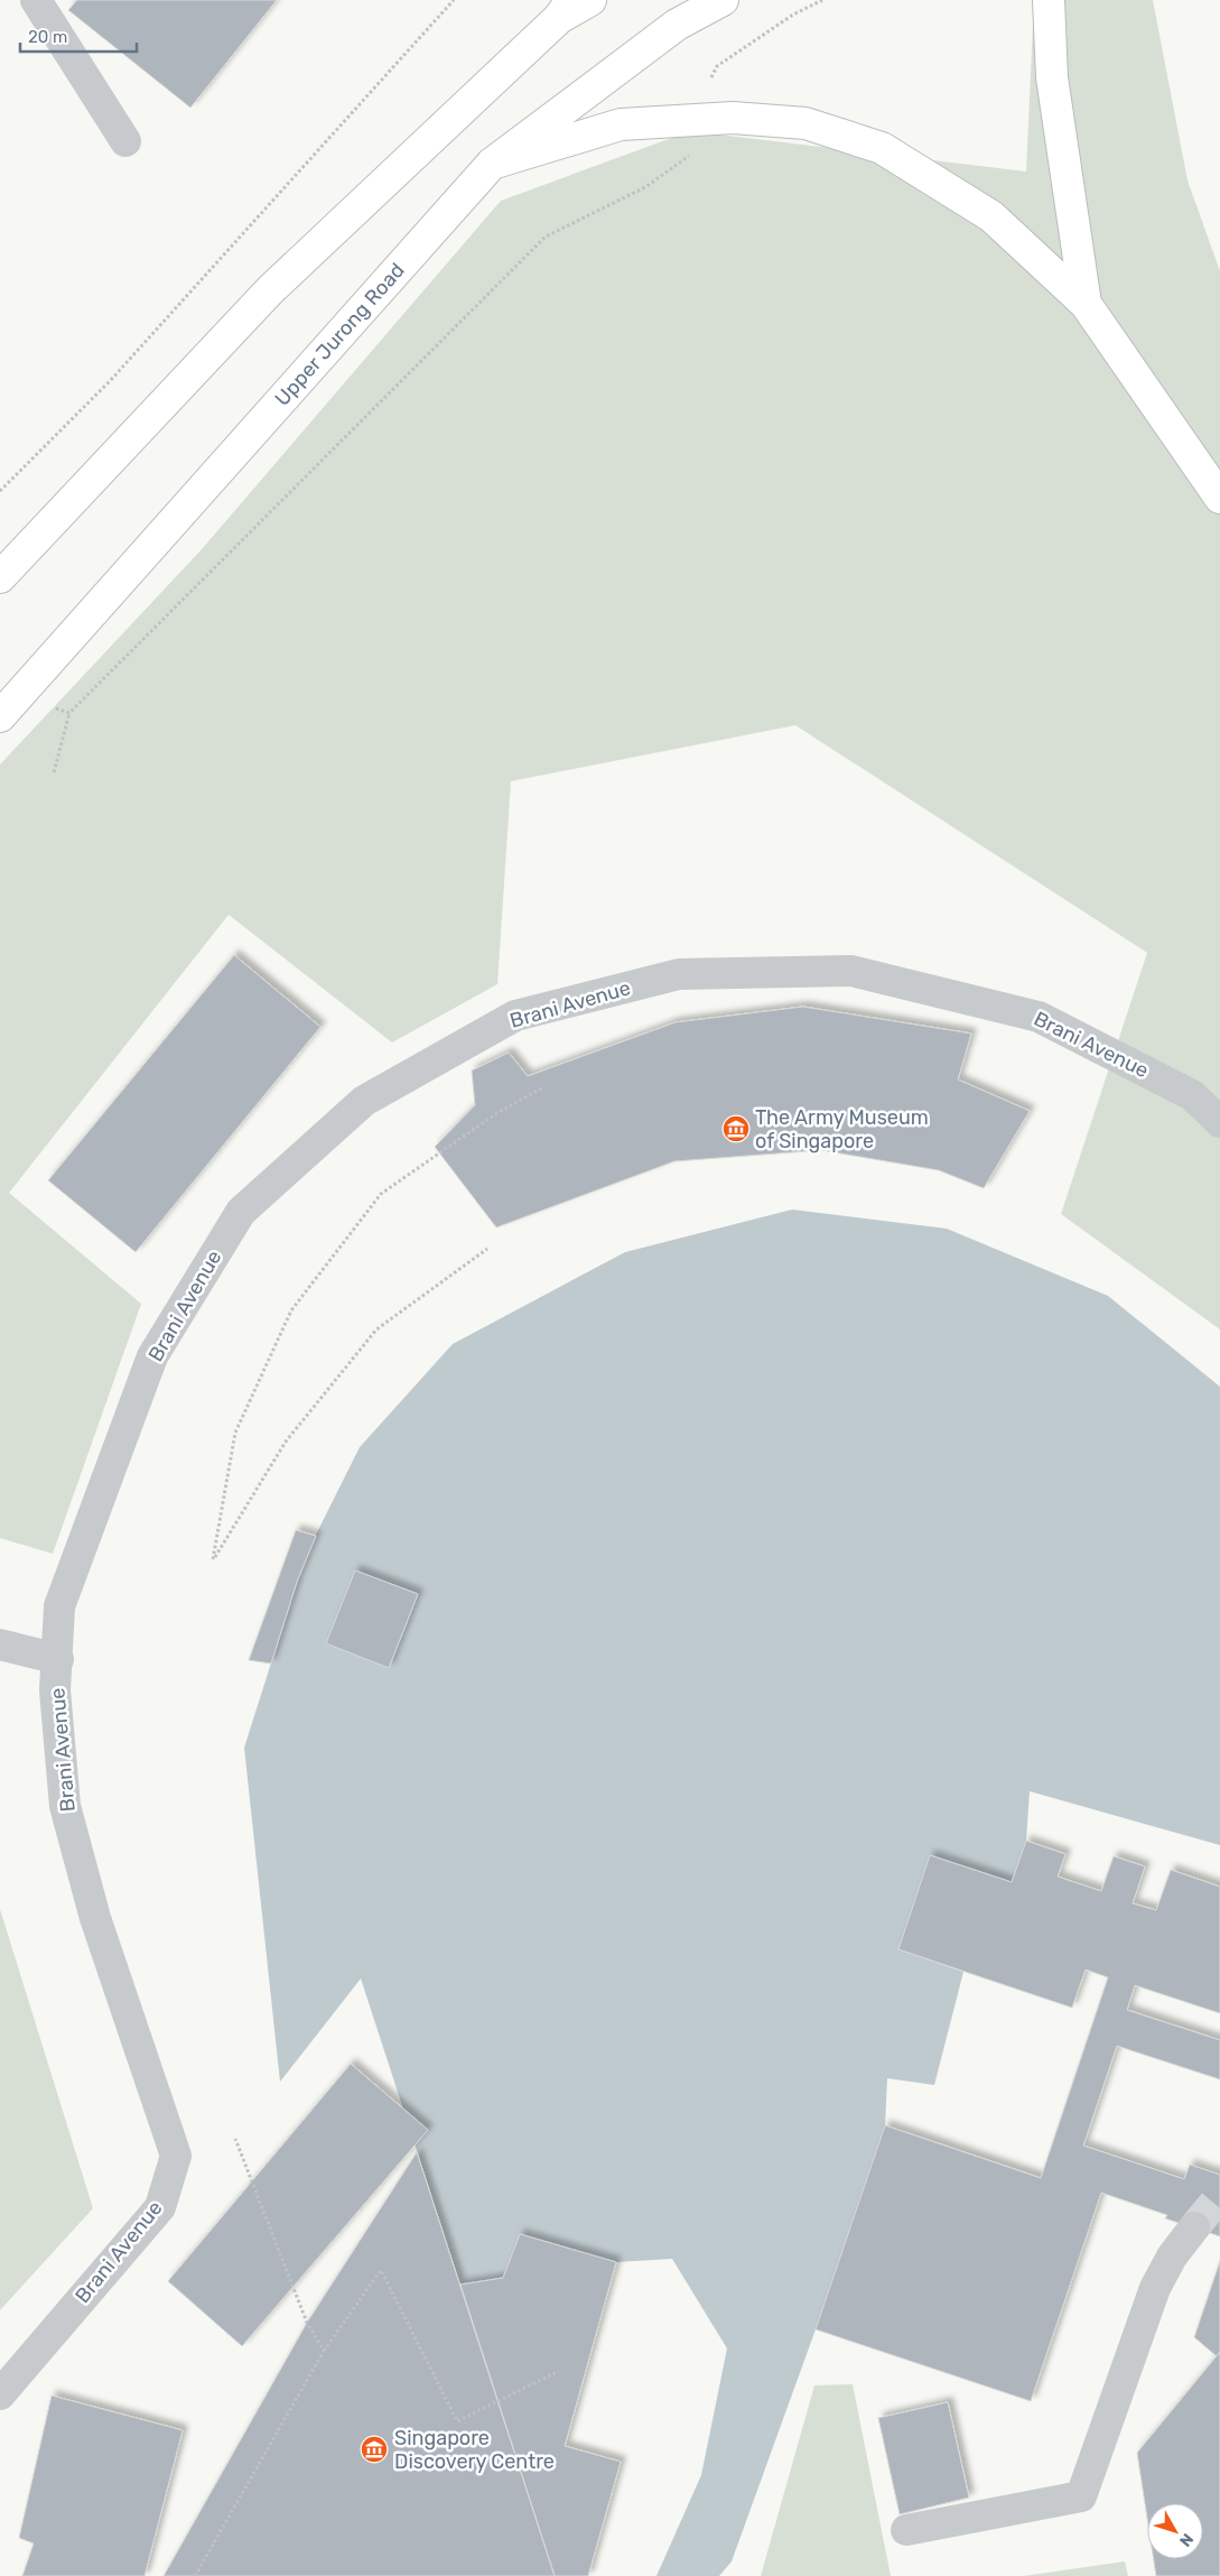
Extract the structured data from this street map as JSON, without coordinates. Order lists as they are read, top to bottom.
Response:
{
  "streets": {
    "main road": ["Upper Jurong Road"],
    "street": ["Brani Avenue"]
  },
  "places": {
    "museum": ["The Army Museum of Singapore", "Singapore Discovery Centre"]
  },
  "scale_bar": "20 m",
  "north": "bottom right"
}
